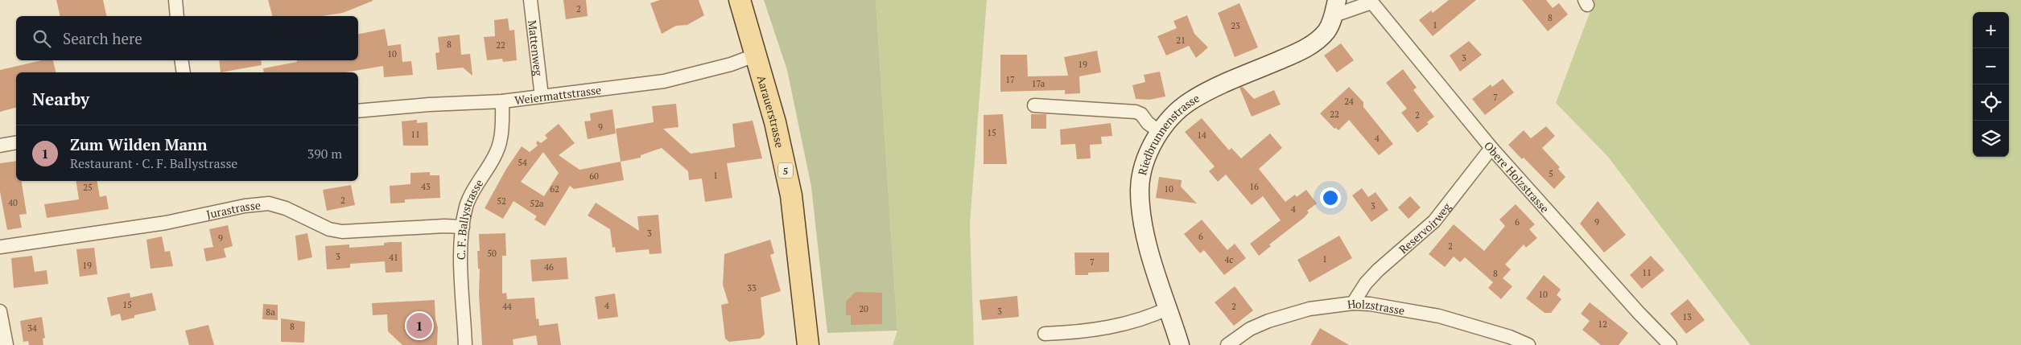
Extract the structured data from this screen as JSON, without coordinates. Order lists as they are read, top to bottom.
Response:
{
  "streets": {
    "main road": ["Aarauerstrasse", "5"],
    "street": [
      "Mattenweg",
      "Weiermattstrasse",
      "Riedbrunnenstrasse",
      "Obere Holzstrasse",
      "Jurastrasse",
      "C. F. Ballystrasse",
      "Reservoirweg",
      "Holzstrasse"
    ]
  },
  "crossings": [
    ["Mattenweg", "Weiermattstrasse"],
    ["Weiermattstrasse", "Aarauerstrasse"],
    ["Weiermattstrasse", "C. F. Ballystrasse"],
    ["Riedbrunnenstrasse", "Obere Holzstrasse"],
    ["Obere Holzstrasse", "Reservoirweg"],
    ["Jurastrasse", "C. F. Ballystrasse"],
    ["Reservoirweg", "Holzstrasse"]
  ],
  "house_numbers": [
    "2",
    "8",
    "1",
    "23",
    "21",
    "8",
    "22",
    "10",
    "3",
    "19",
    "17",
    "17a",
    "7",
    "24",
    "22",
    "2",
    "9",
    "15",
    "11",
    "14",
    "4",
    "54",
    "5",
    "1",
    "60",
    "43",
    "16",
    "25",
    "62",
    "10",
    "2",
    "52",
    "40",
    "52a",
    "3",
    "4",
    "6",
    "9",
    "3",
    "6",
    "9",
    "2",
    "50",
    "3",
    "41",
    "1",
    "4c",
    "7",
    "19",
    "46",
    "11",
    "8",
    "33",
    "10",
    "15",
    "4",
    "44",
    "2",
    "20",
    "3",
    "8a",
    "13",
    "12",
    "8",
    "34"
  ],
  "page": {
    "map_buttons": ["+", "−"],
    "search": "Search here",
    "heading": "Nearby",
    "list": [
      {
        "mark": "1",
        "name": "Zum Wilden Mann",
        "note": "Restaurant · C. F. Ballystrasse",
        "value": "390 m"
      }
    ],
    "pins": "1"
  }
}
